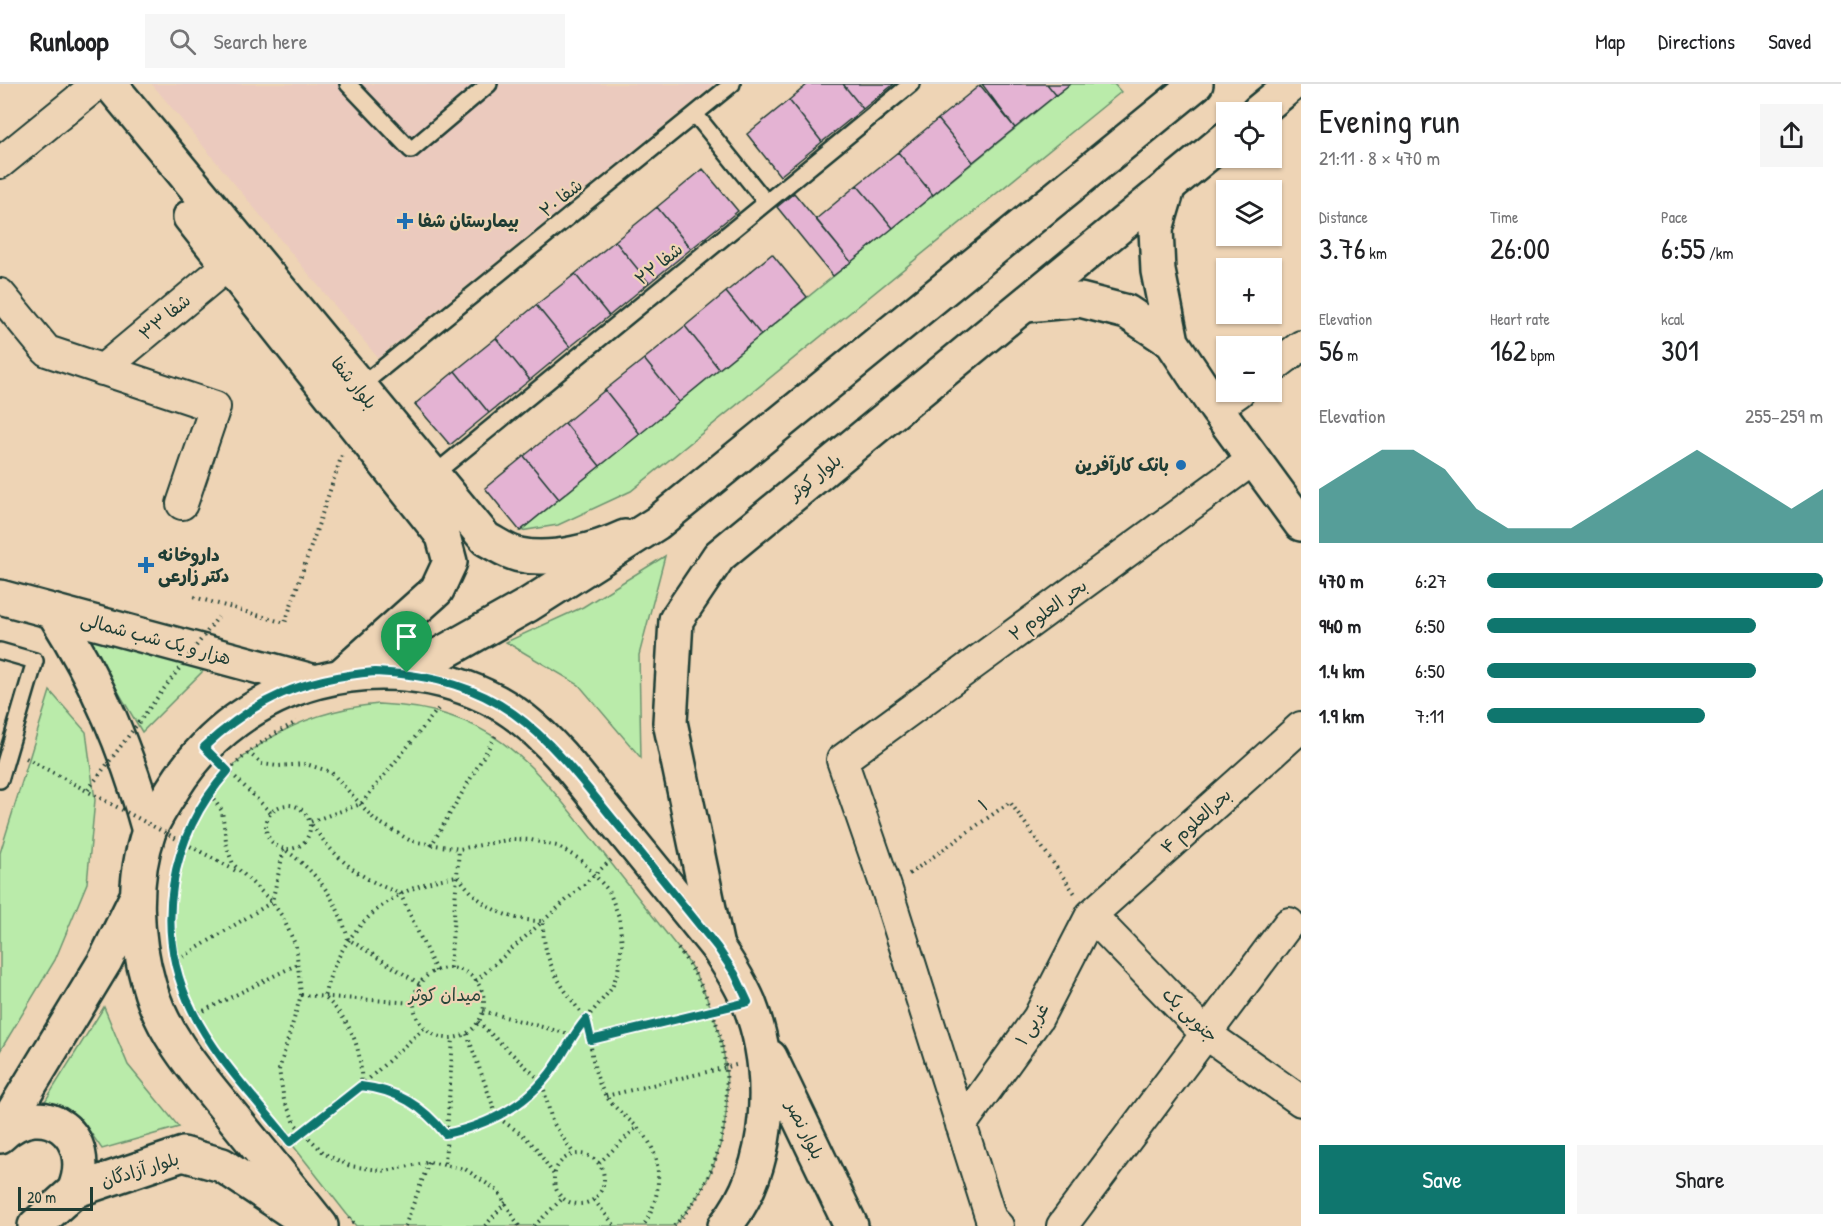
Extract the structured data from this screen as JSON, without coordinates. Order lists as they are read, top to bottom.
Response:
{
  "streets": {
    "main road": [
      "بلوار شفا",
      "بلوار کوثر",
      "هزار و یک شب شمالی",
      "بلوار نصر",
      "بلوار آزادگان"
    ],
    "street": [
      "شفا ۳۳",
      "بحر العلوم ۲",
      "بحرالعلوم ۴",
      "جنوبی یک",
      "غربی ۱"
    ],
    "lane": ["شفا ۲۰", "شفا ۲۲"],
    "path": ["۱"]
  },
  "crossings": [
    ["شفا ۲۰", "بلوار شفا"],
    ["شفا ۲۲", "بلوار شفا"],
    ["شفا ۳۳", "بلوار شفا"],
    ["بحر العلوم ۲", "۱"],
    ["۱", "بحرالعلوم ۴"],
    ["۱", "جنوبی یک"],
    ["۱", "غربی ۱"],
    ["بحرالعلوم ۴", "جنوبی یک"],
    ["بحرالعلوم ۴", "غربی ۱"],
    ["جنوبی یک", "غربی ۱"]
  ],
  "parks": ["میدان کوثر"],
  "places": {
    "health": ["بیمارستان شفا", "داروخانه دکتر زارعی"],
    "other": ["بانک کارآفرین"]
  },
  "scale_bar": "20 m",
  "page": {
    "header": "Runloop",
    "search": "Search here",
    "nav": ["Map", "Directions", "Saved"],
    "heading": ["Evening run", "21:11 · 8 × 470 m"],
    "map_buttons": ["+", "−"],
    "stats": [
      ["Distance", "3.76 km"],
      ["Time", "26:00"],
      ["Pace", "6:55 /km"],
      ["Elevation", "56 m"],
      ["Heart rate", "162 bpm"],
      ["kcal", "301"]
    ],
    "chart": ["Elevation", "255–259 m"],
    "list": [
      {
        "name": "470 m",
        "note": "6:27"
      },
      {
        "name": "940 m",
        "note": "6:50"
      },
      {
        "name": "1.4 km",
        "note": "6:50"
      },
      {
        "name": "1.9 km",
        "note": "7:11"
      }
    ],
    "buttons": ["Save", "Share"],
    "scale": "20 m"
  }
}
